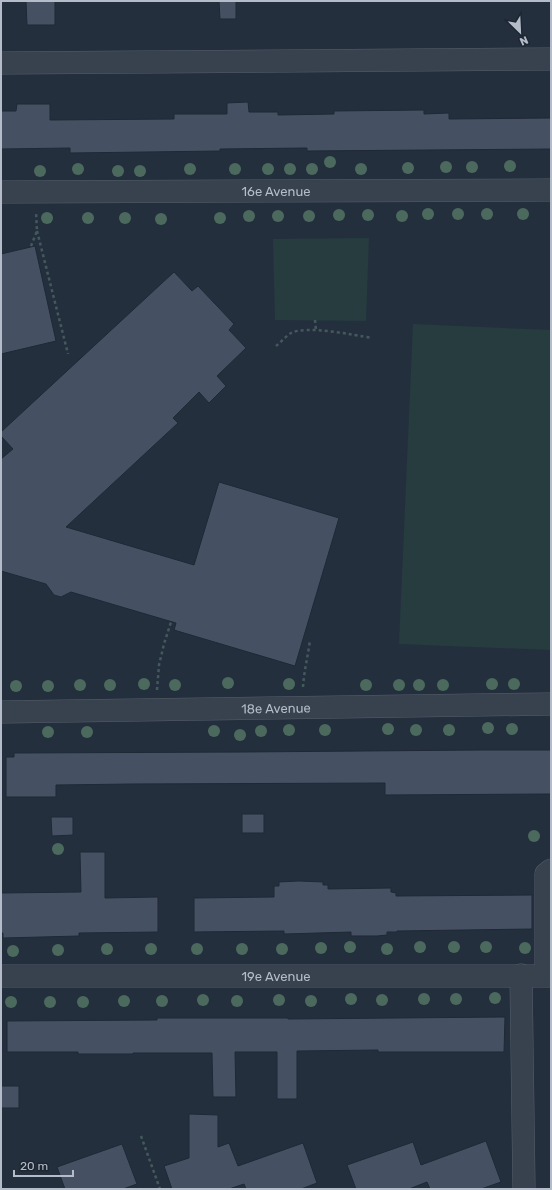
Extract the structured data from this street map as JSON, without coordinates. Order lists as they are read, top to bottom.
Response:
{
  "streets": {
    "street": ["16e Avenue", "18e Avenue", "19e Avenue"]
  },
  "scale_bar": "20 m",
  "north": "bottom right"
}
